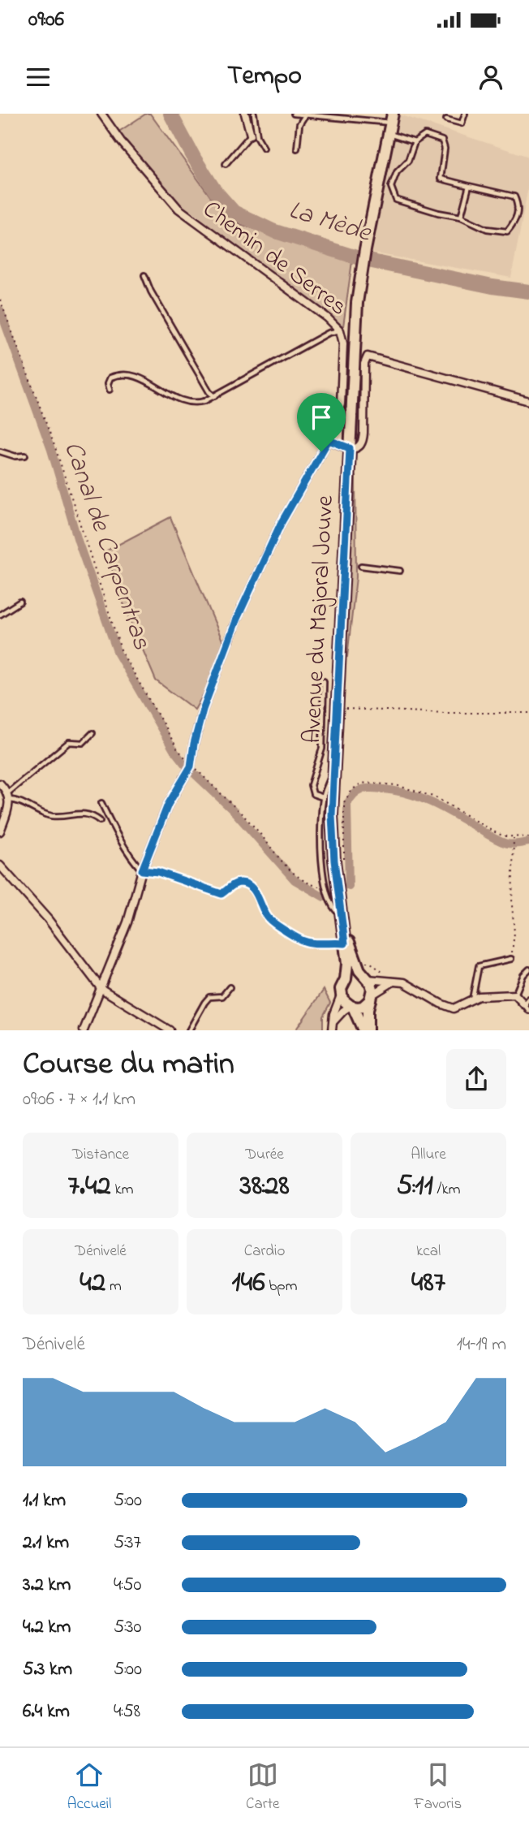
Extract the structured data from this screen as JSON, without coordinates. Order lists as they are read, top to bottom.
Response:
{
  "streets": {
    "main road": ["Avenue du Majoral Jouve"],
    "street": ["Chemin de Serres"]
  },
  "water": ["La Mède", "Canal de Carpentras"],
  "page": {
    "status": "09:06",
    "header": "Tempo",
    "heading": ["Course du matin", "09:06 · 7 × 1.1 km"],
    "stats": [
      ["Distance", "7.42 km"],
      ["Durée", "38:28"],
      ["Allure", "5:11 /km"],
      ["Dénivelé", "42 m"],
      ["Cardio", "146 bpm"],
      ["kcal", "487"]
    ],
    "chart": ["Dénivelé", "14–19 m"],
    "list": [
      {
        "name": "1.1 km",
        "note": "5:00"
      },
      {
        "name": "2.1 km",
        "note": "5:37"
      },
      {
        "name": "3.2 km",
        "note": "4:50"
      },
      {
        "name": "4.2 km",
        "note": "5:30"
      },
      {
        "name": "5.3 km",
        "note": "5:00"
      },
      {
        "name": "6.4 km",
        "note": "4:58"
      }
    ],
    "tabs": ["Accueil", "Carte", "Favoris"]
  }
}
